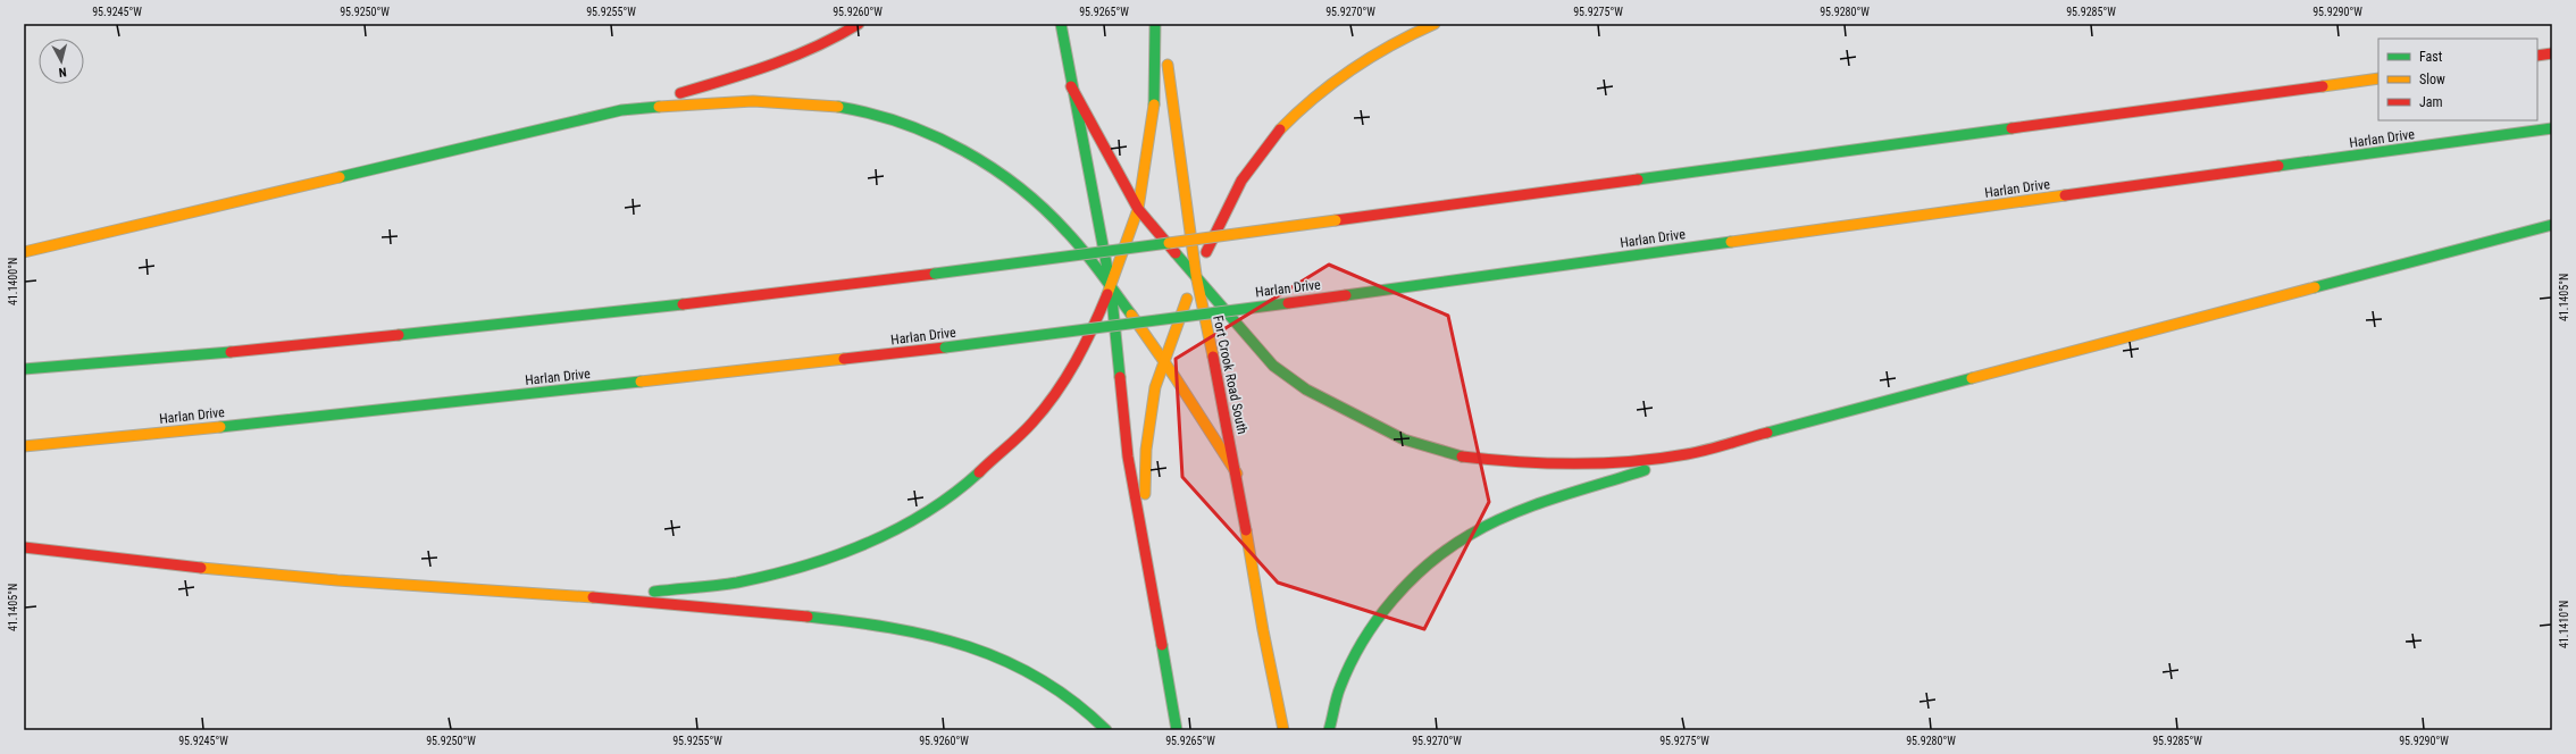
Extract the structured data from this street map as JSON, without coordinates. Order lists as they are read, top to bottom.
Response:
{
  "streets": {
    "main road": ["Harlan Drive", "Fort Crook Road South"]
  },
  "legend": ["Fast", "Slow", "Jam"],
  "north": "bottom",
  "coordinates": [
    "95.9245°W",
    "95.9250°W",
    "95.9255°W",
    "95.9260°W",
    "95.9265°W",
    "95.9270°W",
    "95.9275°W",
    "95.9280°W",
    "95.9285°W",
    "95.9290°W",
    "41.1400°N",
    "41.1405°N",
    "41.1410°N"
  ]
}
